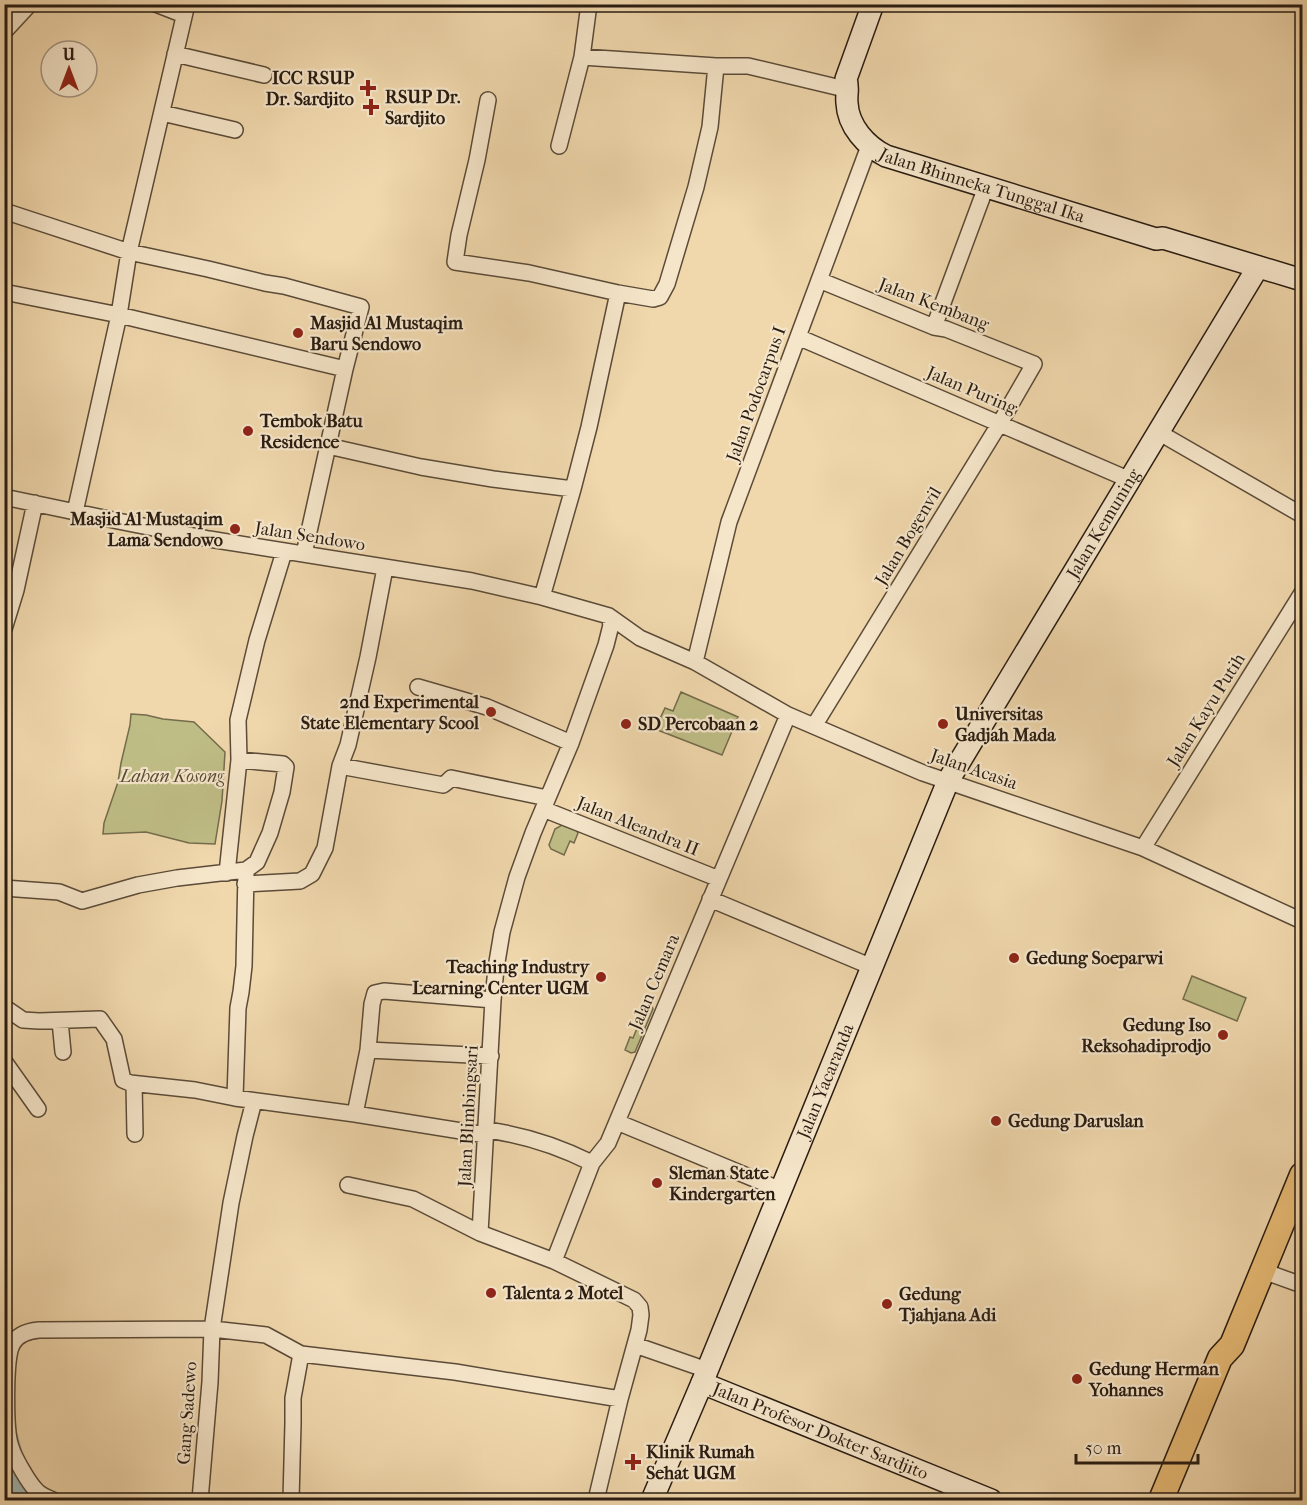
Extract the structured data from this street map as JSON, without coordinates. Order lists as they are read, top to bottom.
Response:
{
  "streets": {
    "street": [
      "Jalan Bhinneka Tunggal Ika",
      "Jalan Kembang",
      "Jalan Puring",
      "Jalan Podocarpus I",
      "Jalan Kemuning",
      "Jalan Sendowo",
      "Jalan Bogenvil",
      "Jalan Kayu Putih",
      "Jalan Acasia",
      "Jalan Aleandra II",
      "Jalan Cemara",
      "Jalan Yacaranda",
      "Jalan Blimbingsari",
      "Gang Sadewo",
      "Jalan Profesor Dokter Sardjito"
    ]
  },
  "crossings": [
    ["Jalan Bhinneka Tunggal Ika", "Jalan Podocarpus I"],
    ["Jalan Bhinneka Tunggal Ika", "Jalan Kemuning"],
    ["Jalan Kembang", "Jalan Podocarpus I"],
    ["Jalan Kembang", "Jalan Bogenvil"],
    ["Jalan Puring", "Jalan Podocarpus I"],
    ["Jalan Puring", "Jalan Kemuning"],
    ["Jalan Puring", "Jalan Bogenvil"],
    ["Jalan Podocarpus I", "Jalan Acasia"],
    ["Jalan Kemuning", "Jalan Acasia"],
    ["Jalan Kemuning", "Jalan Yacaranda"],
    ["Jalan Sendowo", "Jalan Acasia"],
    ["Jalan Sendowo", "Jalan Blimbingsari"],
    ["Jalan Bogenvil", "Jalan Acasia"],
    ["Jalan Kayu Putih", "Jalan Acasia"],
    ["Jalan Acasia", "Jalan Cemara"],
    ["Jalan Acasia", "Jalan Yacaranda"],
    ["Jalan Aleandra II", "Jalan Cemara"],
    ["Jalan Aleandra II", "Jalan Blimbingsari"],
    ["Jalan Yacaranda", "Jalan Profesor Dokter Sardjito"]
  ],
  "parks": ["Lahan Kosong"],
  "places": {
    "health": ["ICC RSUP Dr. Sardjito", "RSUP Dr. Sardjito", "Klinik Rumah Sehat UGM"],
    "other": [
      "Masjid Al Mustaqim Baru Sendowo",
      "Tembok Batu Residence",
      "Masjid Al Mustaqim Lama Sendowo",
      "2nd Experimental State Elementary Scool",
      "SD Percobaan 2",
      "Universitas Gadjah Mada",
      "Gedung Soeparwi",
      "Teaching Industry Learning Center UGM",
      "Gedung Iso Reksohadiprodjo",
      "Gedung Daruslan",
      "Sleman State Kindergarten",
      "Talenta 2 Motel",
      "Gedung Tjahjana Adi",
      "Gedung Herman Yohannes"
    ]
  },
  "scale_bar": "50 m",
  "north": "top"
}
